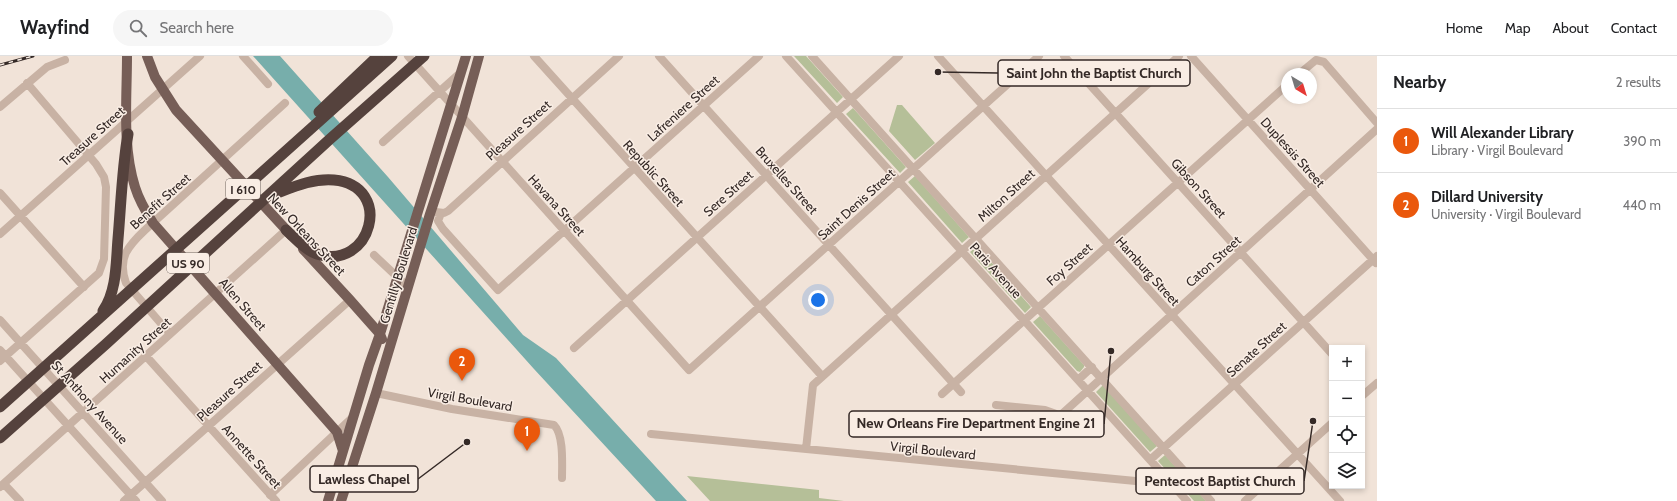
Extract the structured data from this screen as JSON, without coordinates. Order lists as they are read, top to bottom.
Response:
{
  "streets": {
    "highway": ["I 610"],
    "main road": [
      "New Orleans Street",
      "US 90",
      "Gentilly Boulevard",
      "Allen Street"
    ],
    "street": [
      "Lafreniere Street",
      "Pleasure Street",
      "Treasure Street",
      "Duplessis Street",
      "Republic Street",
      "Bruxelles Street",
      "Gibson Street",
      "Sere Street",
      "Milton Street",
      "Benefit Street",
      "Saint Denis Street",
      "Havana Street",
      "Caton Street",
      "Foy Street",
      "Paris Avenue",
      "Hamburg Street",
      "Senate Street",
      "Humanity Street",
      "Virgil Boulevard",
      "St Anthony Avenue",
      "Annette Street"
    ]
  },
  "crossings": [
    ["Lafreniere Street", "Pleasure Street"],
    ["Lafreniere Street", "Republic Street"],
    ["Lafreniere Street", "Bruxelles Street"],
    ["Lafreniere Street", "Havana Street"],
    ["Lafreniere Street", "Gentilly Boulevard"],
    ["Pleasure Street", "Republic Street"],
    ["Pleasure Street", "Havana Street"],
    ["Pleasure Street", "New Orleans Street"],
    ["Pleasure Street", "Gentilly Boulevard"],
    ["Pleasure Street", "Allen Street"],
    ["Pleasure Street", "St Anthony Avenue"],
    ["Pleasure Street", "Annette Street"],
    ["Treasure Street", "New Orleans Street"],
    ["Treasure Street", "US 90"],
    ["Duplessis Street", "Caton Street"],
    ["Duplessis Street", "Foy Street"],
    ["Duplessis Street", "Senate Street"],
    ["Republic Street", "Sere Street"],
    ["Republic Street", "Milton Street"],
    ["Republic Street", "Saint Denis Street"],
    ["Bruxelles Street", "Sere Street"],
    ["Bruxelles Street", "Milton Street"],
    ["Bruxelles Street", "Saint Denis Street"],
    ["Bruxelles Street", "Foy Street"],
    ["Gibson Street", "Milton Street"],
    ["Gibson Street", "Caton Street"],
    ["Gibson Street", "Foy Street"],
    ["Gibson Street", "Senate Street"],
    ["Sere Street", "Havana Street"],
    ["Sere Street", "Paris Avenue"],
    ["Milton Street", "Paris Avenue"],
    ["Milton Street", "Hamburg Street"],
    ["Milton Street", "Virgil Boulevard"],
    ["Benefit Street", "New Orleans Street"],
    ["Benefit Street", "Allen Street"],
    ["Benefit Street", "Humanity Street"],
    ["Saint Denis Street", "Havana Street"],
    ["Saint Denis Street", "Paris Avenue"],
    ["Saint Denis Street", "Hamburg Street"],
    ["Havana Street", "Gentilly Boulevard"],
    ["New Orleans Street", "Gentilly Boulevard"],
    ["New Orleans Street", "Humanity Street"],
    ["Caton Street", "Paris Avenue"],
    ["Caton Street", "Hamburg Street"],
    ["US 90", "Allen Street"],
    ["Foy Street", "Paris Avenue"],
    ["Foy Street", "Hamburg Street"],
    ["Paris Avenue", "Senate Street"],
    ["Paris Avenue", "Virgil Boulevard"],
    ["Hamburg Street", "Senate Street"],
    ["Gentilly Boulevard", "Allen Street"],
    ["Gentilly Boulevard", "Virgil Boulevard"],
    ["Allen Street", "Humanity Street"],
    ["Humanity Street", "St Anthony Avenue"],
    ["Humanity Street", "Annette Street"]
  ],
  "places": [
    "Saint John the Baptist Church",
    "New Orleans Fire Department Engine 21",
    "Pentecost Baptist Church",
    "Lawless Chapel"
  ],
  "north": "bottom right",
  "page": {
    "header": "Wayfind",
    "search": "Search here",
    "nav": [
      "Home",
      "Map",
      "About",
      "Contact"
    ],
    "heading": ["Nearby", "2 results"],
    "list": [
      {
        "mark": "1",
        "name": "Will Alexander Library",
        "note": "Library · Virgil Boulevard",
        "value": "390 m"
      },
      {
        "mark": "2",
        "name": "Dillard University",
        "note": "University · Virgil Boulevard",
        "value": "440 m"
      }
    ],
    "map_buttons": ["+", "−"],
    "pins": ["2", "1"]
  }
}
